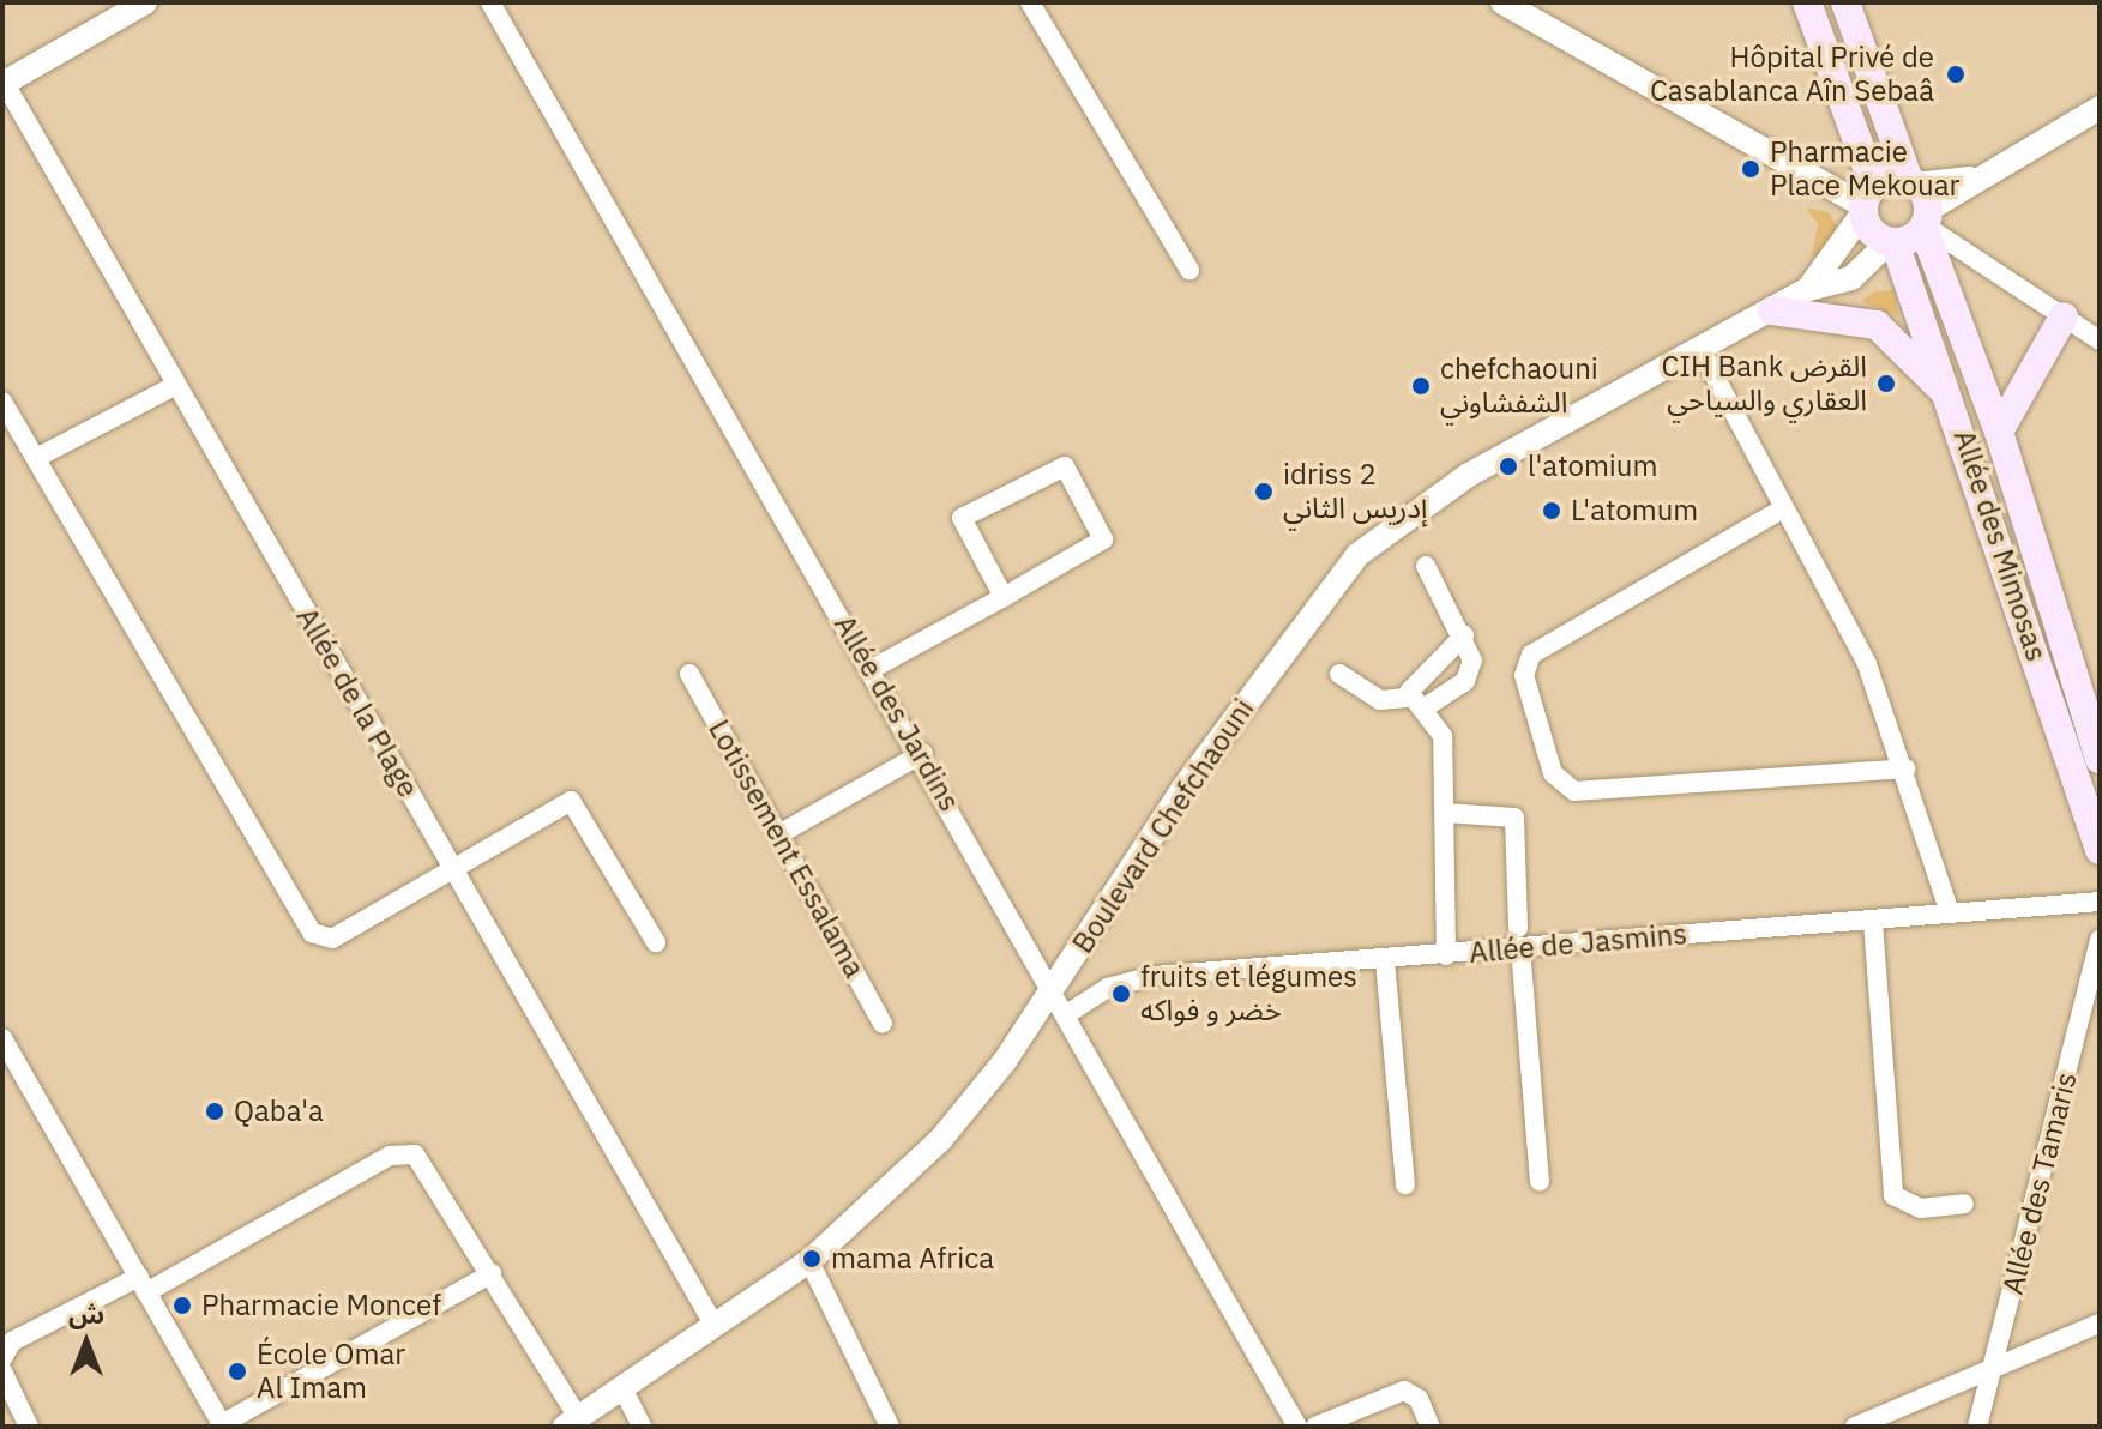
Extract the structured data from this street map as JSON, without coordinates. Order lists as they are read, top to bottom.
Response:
{
  "streets": {
    "main road": ["Allée des Mimosas"],
    "street": [
      "Allée de la Plage",
      "Allée des Jardins",
      "Boulevard Chefchaouni",
      "Lotissement Essalama",
      "Allée de Jasmins",
      "Allée des Tamaris"
    ]
  },
  "crossings": [
    ["Allée des Mimosas", "Boulevard Chefchaouni"],
    ["Allée de la Plage", "Boulevard Chefchaouni"],
    ["Allée des Jardins", "Boulevard Chefchaouni"],
    ["Allée des Jardins", "Allée de Jasmins"]
  ],
  "places": [
    "Hôpital Privé de Casablanca Aîn Sebaâ",
    "Pharmacie Place Mekouar",
    "CIH Bank القرض العقاري والسياحي",
    "chefchaouni الشفشاوني",
    "l'atomium",
    "idriss 2 إدريس الثاني",
    "L'atomum",
    "fruits et légumes خضر و فواكه",
    "Qaba'a",
    "mama Africa",
    "Pharmacie Moncef",
    "École Omar Al Imam"
  ],
  "north": "top"
}
